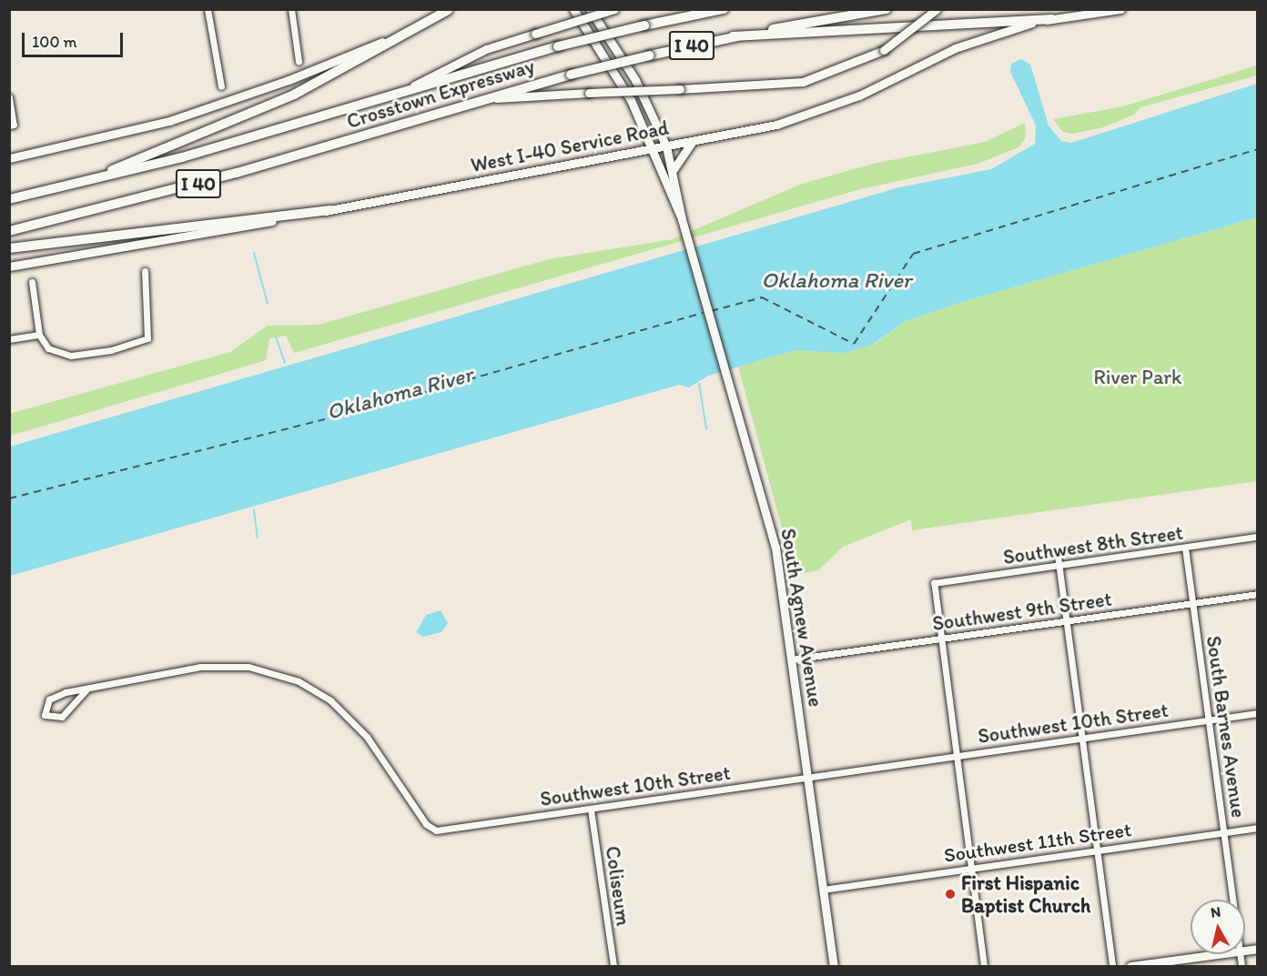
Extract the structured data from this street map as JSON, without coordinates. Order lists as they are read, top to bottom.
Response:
{
  "streets": {
    "highway": ["I 40", "Crosstown Expressway"],
    "main road": ["West I-40 Service Road", "South Agnew Avenue"],
    "street": [
      "Southwest 8th Street",
      "Southwest 9th Street",
      "Southwest 10th Street",
      "South Barnes Avenue",
      "Southwest 11th Street",
      "Coliseum"
    ]
  },
  "crossings": [
    ["West I-40 Service Road", "South Agnew Avenue"],
    ["Southwest 8th Street", "Southwest 9th Street"],
    ["Southwest 8th Street", "South Barnes Avenue"],
    ["Southwest 9th Street", "South Agnew Avenue"],
    ["Southwest 9th Street", "South Barnes Avenue"],
    ["South Agnew Avenue", "Southwest 10th Street"],
    ["South Agnew Avenue", "Southwest 11th Street"],
    ["Southwest 10th Street", "South Barnes Avenue"],
    ["Southwest 10th Street", "Coliseum"],
    ["South Barnes Avenue", "Southwest 11th Street"]
  ],
  "water": ["Oklahoma River"],
  "parks": ["River Park"],
  "places": ["First Hispanic Baptist Church"],
  "scale_bar": "100 m",
  "north": "top"
}
